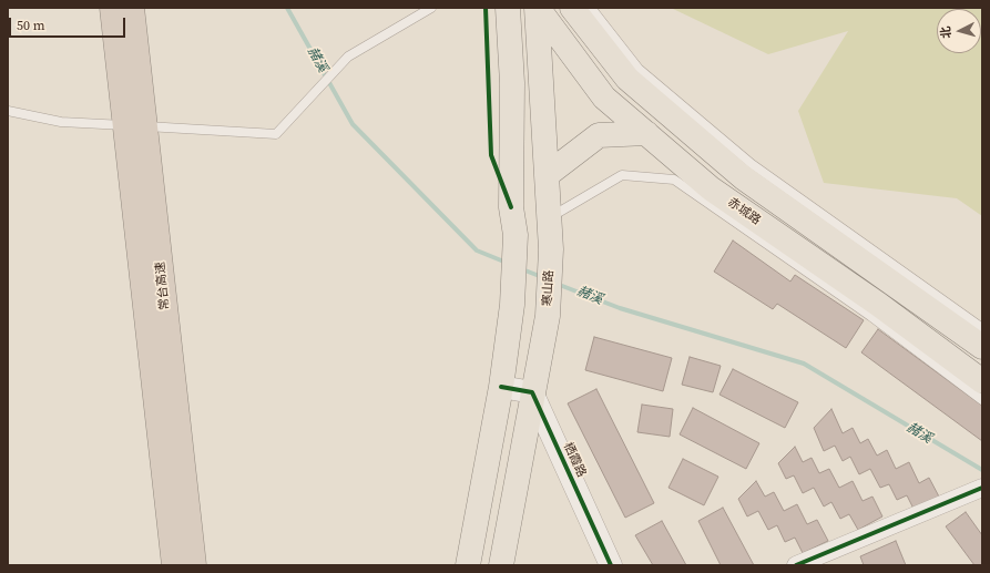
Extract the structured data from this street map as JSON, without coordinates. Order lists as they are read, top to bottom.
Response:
{
  "streets": {
    "highway": ["常台高速"],
    "main road": ["赤城路", "寒山路"],
    "street": ["栖霞路"]
  },
  "crossings": [
    ["赤城路", "寒山路"],
    ["寒山路", "栖霞路"]
  ],
  "water": ["赭溪"],
  "scale_bar": "50 m",
  "north": "left"
}
